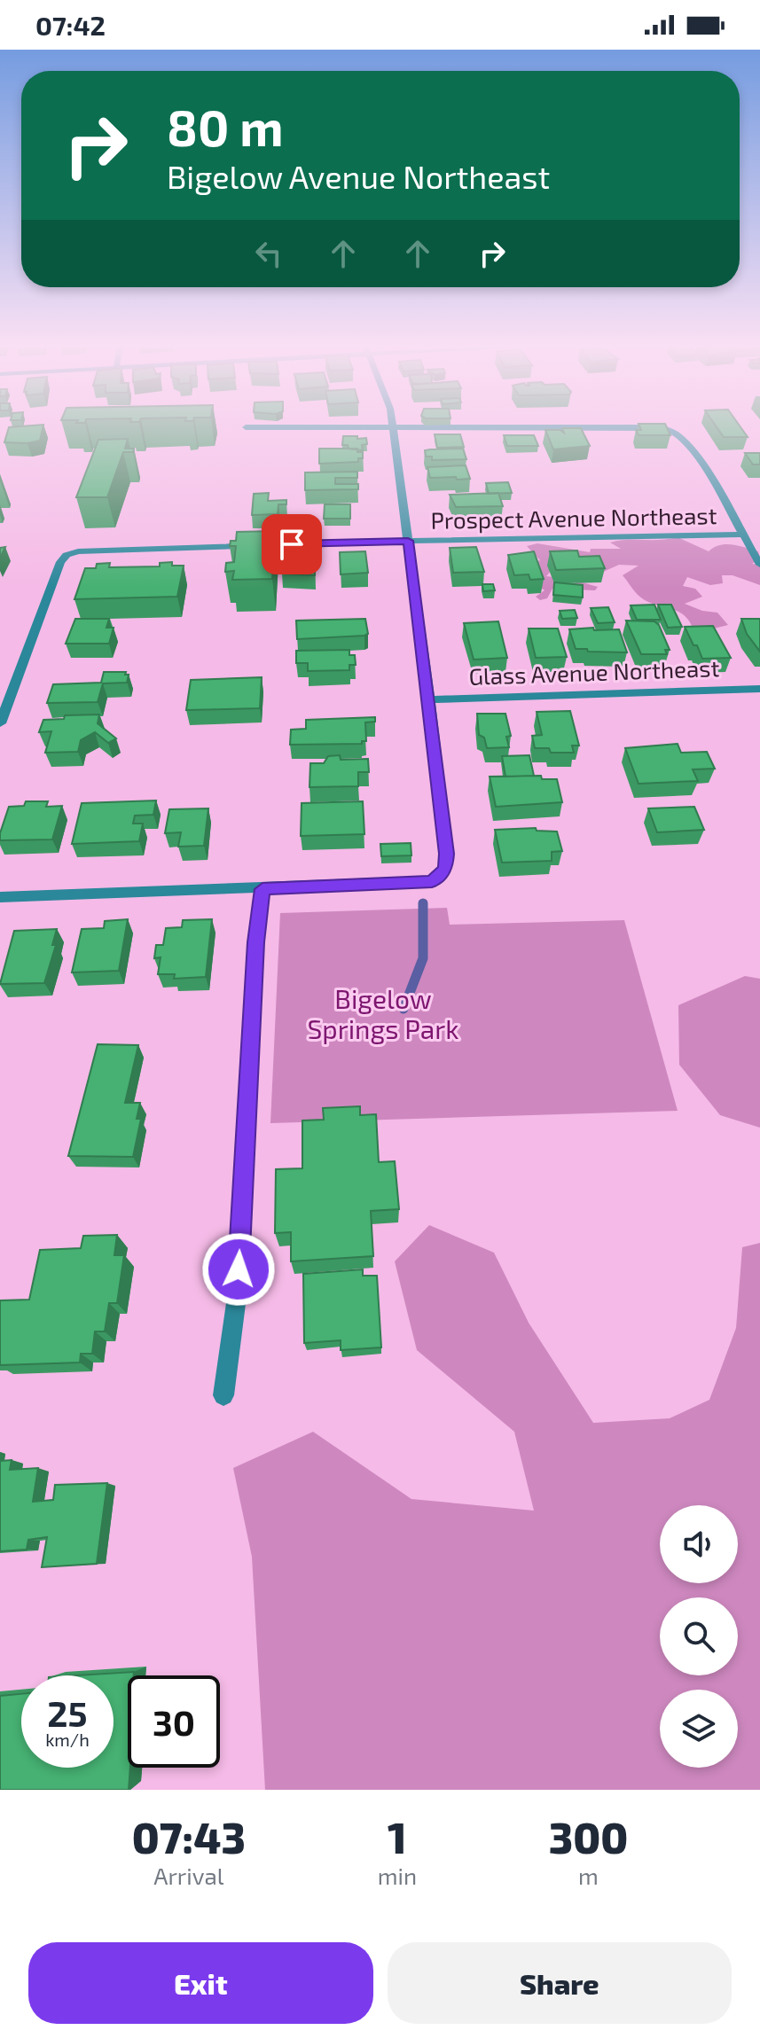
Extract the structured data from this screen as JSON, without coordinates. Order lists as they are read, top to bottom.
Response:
{
  "streets": {
    "street": ["Prospect Avenue Northeast", "Glass Avenue Northeast"]
  },
  "parks": ["Bigelow Springs Park"],
  "page": {
    "status": "07:42",
    "turn": ["80 m", "Bigelow Avenue Northeast"],
    "speed": "25 km/h",
    "limit": "30",
    "eta": [
      "07:43",
      "Arrival",
      "1",
      "min",
      "300",
      "m"
    ],
    "buttons": ["Exit", "Share"]
  }
}
